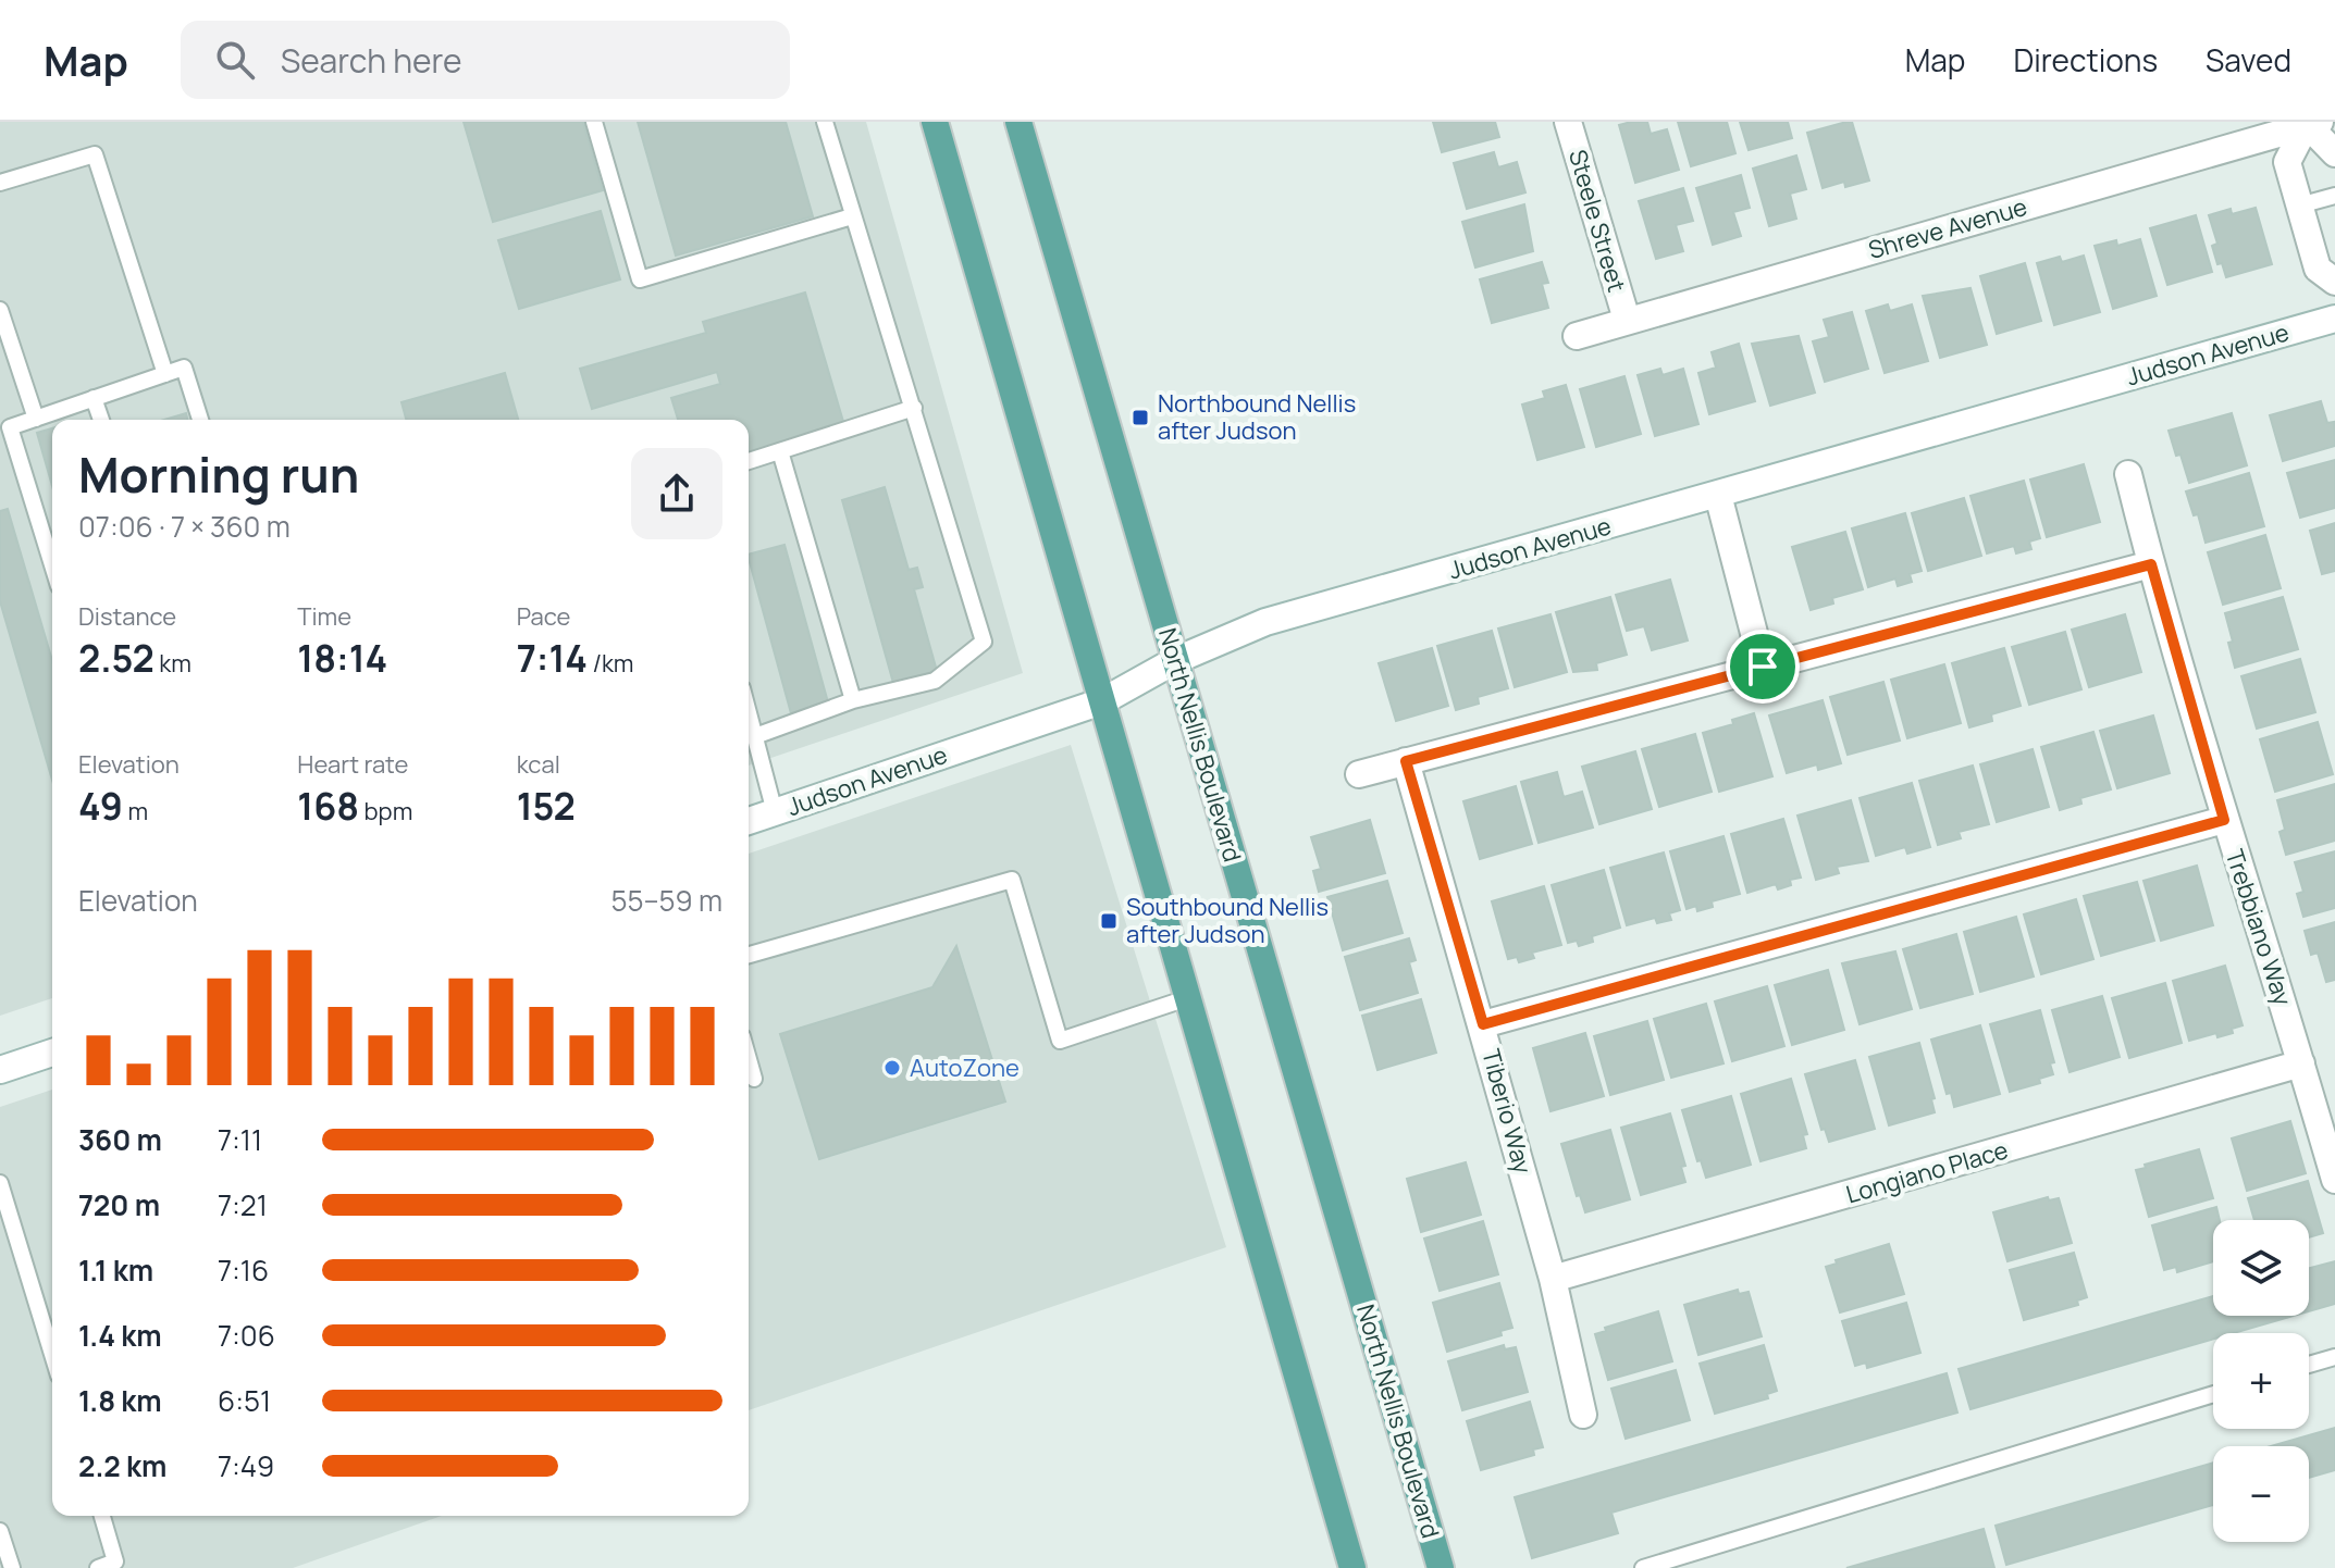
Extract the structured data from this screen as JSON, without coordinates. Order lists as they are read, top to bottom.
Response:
{
  "streets": {
    "main road": ["North Nellis Boulevard"],
    "street": [
      "Steele Street",
      "Shreve Avenue",
      "Judson Avenue",
      "Trebbiano Way",
      "Tiberio Way",
      "Longiano Place"
    ]
  },
  "crossings": [
    ["Steele Street", "Shreve Avenue"],
    ["Judson Avenue", "North Nellis Boulevard"],
    ["Trebbiano Way", "Longiano Place"],
    ["Tiberio Way", "Longiano Place"]
  ],
  "places": {
    "transit": ["Northbound Nellis after Judson", "Southbound Nellis after Judson"],
    "other": ["AutoZone"]
  },
  "page": {
    "header": "Map",
    "search": "Search here",
    "nav": ["Map", "Directions", "Saved"],
    "heading": ["Morning run", "07:06 · 7 × 360 m"],
    "stats": [
      ["Distance", "2.52 km"],
      ["Time", "18:14"],
      ["Pace", "7:14 /km"],
      ["Elevation", "49 m"],
      ["Heart rate", "168 bpm"],
      ["kcal", "152"]
    ],
    "chart": ["Elevation", "55–59 m"],
    "list": [
      {
        "name": "360 m",
        "note": "7:11"
      },
      {
        "name": "720 m",
        "note": "7:21"
      },
      {
        "name": "1.1 km",
        "note": "7:16"
      },
      {
        "name": "1.4 km",
        "note": "7:06"
      },
      {
        "name": "1.8 km",
        "note": "6:51"
      },
      {
        "name": "2.2 km",
        "note": "7:49"
      }
    ],
    "map_buttons": ["+", "−"]
  }
}
